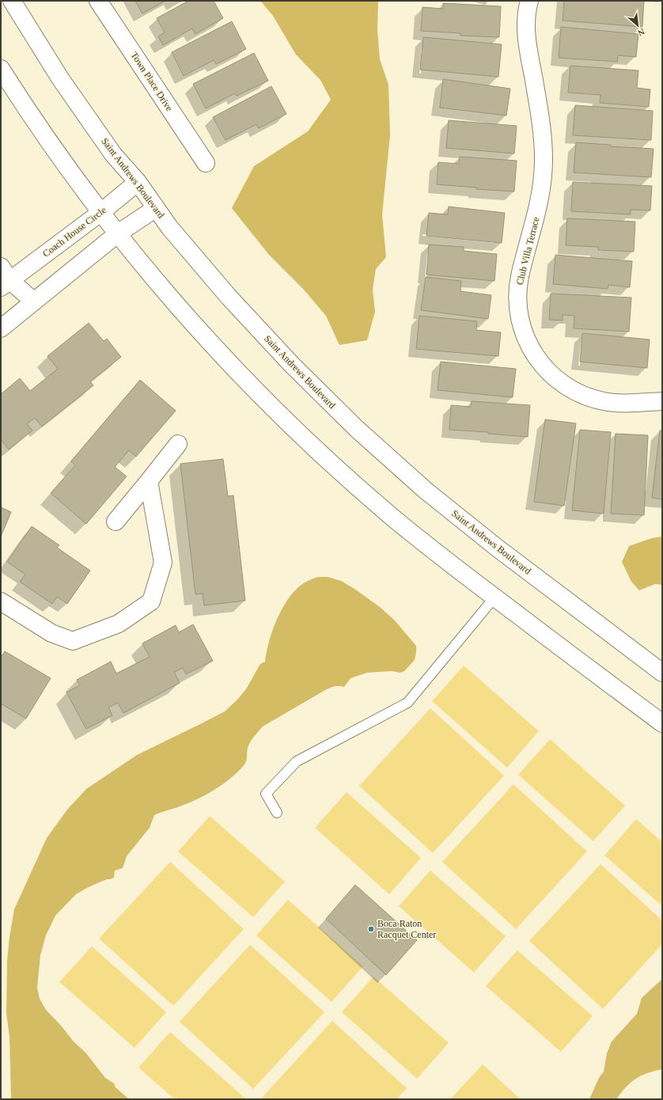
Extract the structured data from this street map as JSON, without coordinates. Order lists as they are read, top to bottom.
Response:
{
  "streets": {
    "street": [
      "Town Place Drive",
      "Saint Andrews Boulevard",
      "Coach House Circle",
      "Club Villa Terrace"
    ]
  },
  "crossings": [
    ["Saint Andrews Boulevard", "Coach House Circle"]
  ],
  "places": ["Boca Raton Racquet Center"],
  "north": "bottom right"
}
